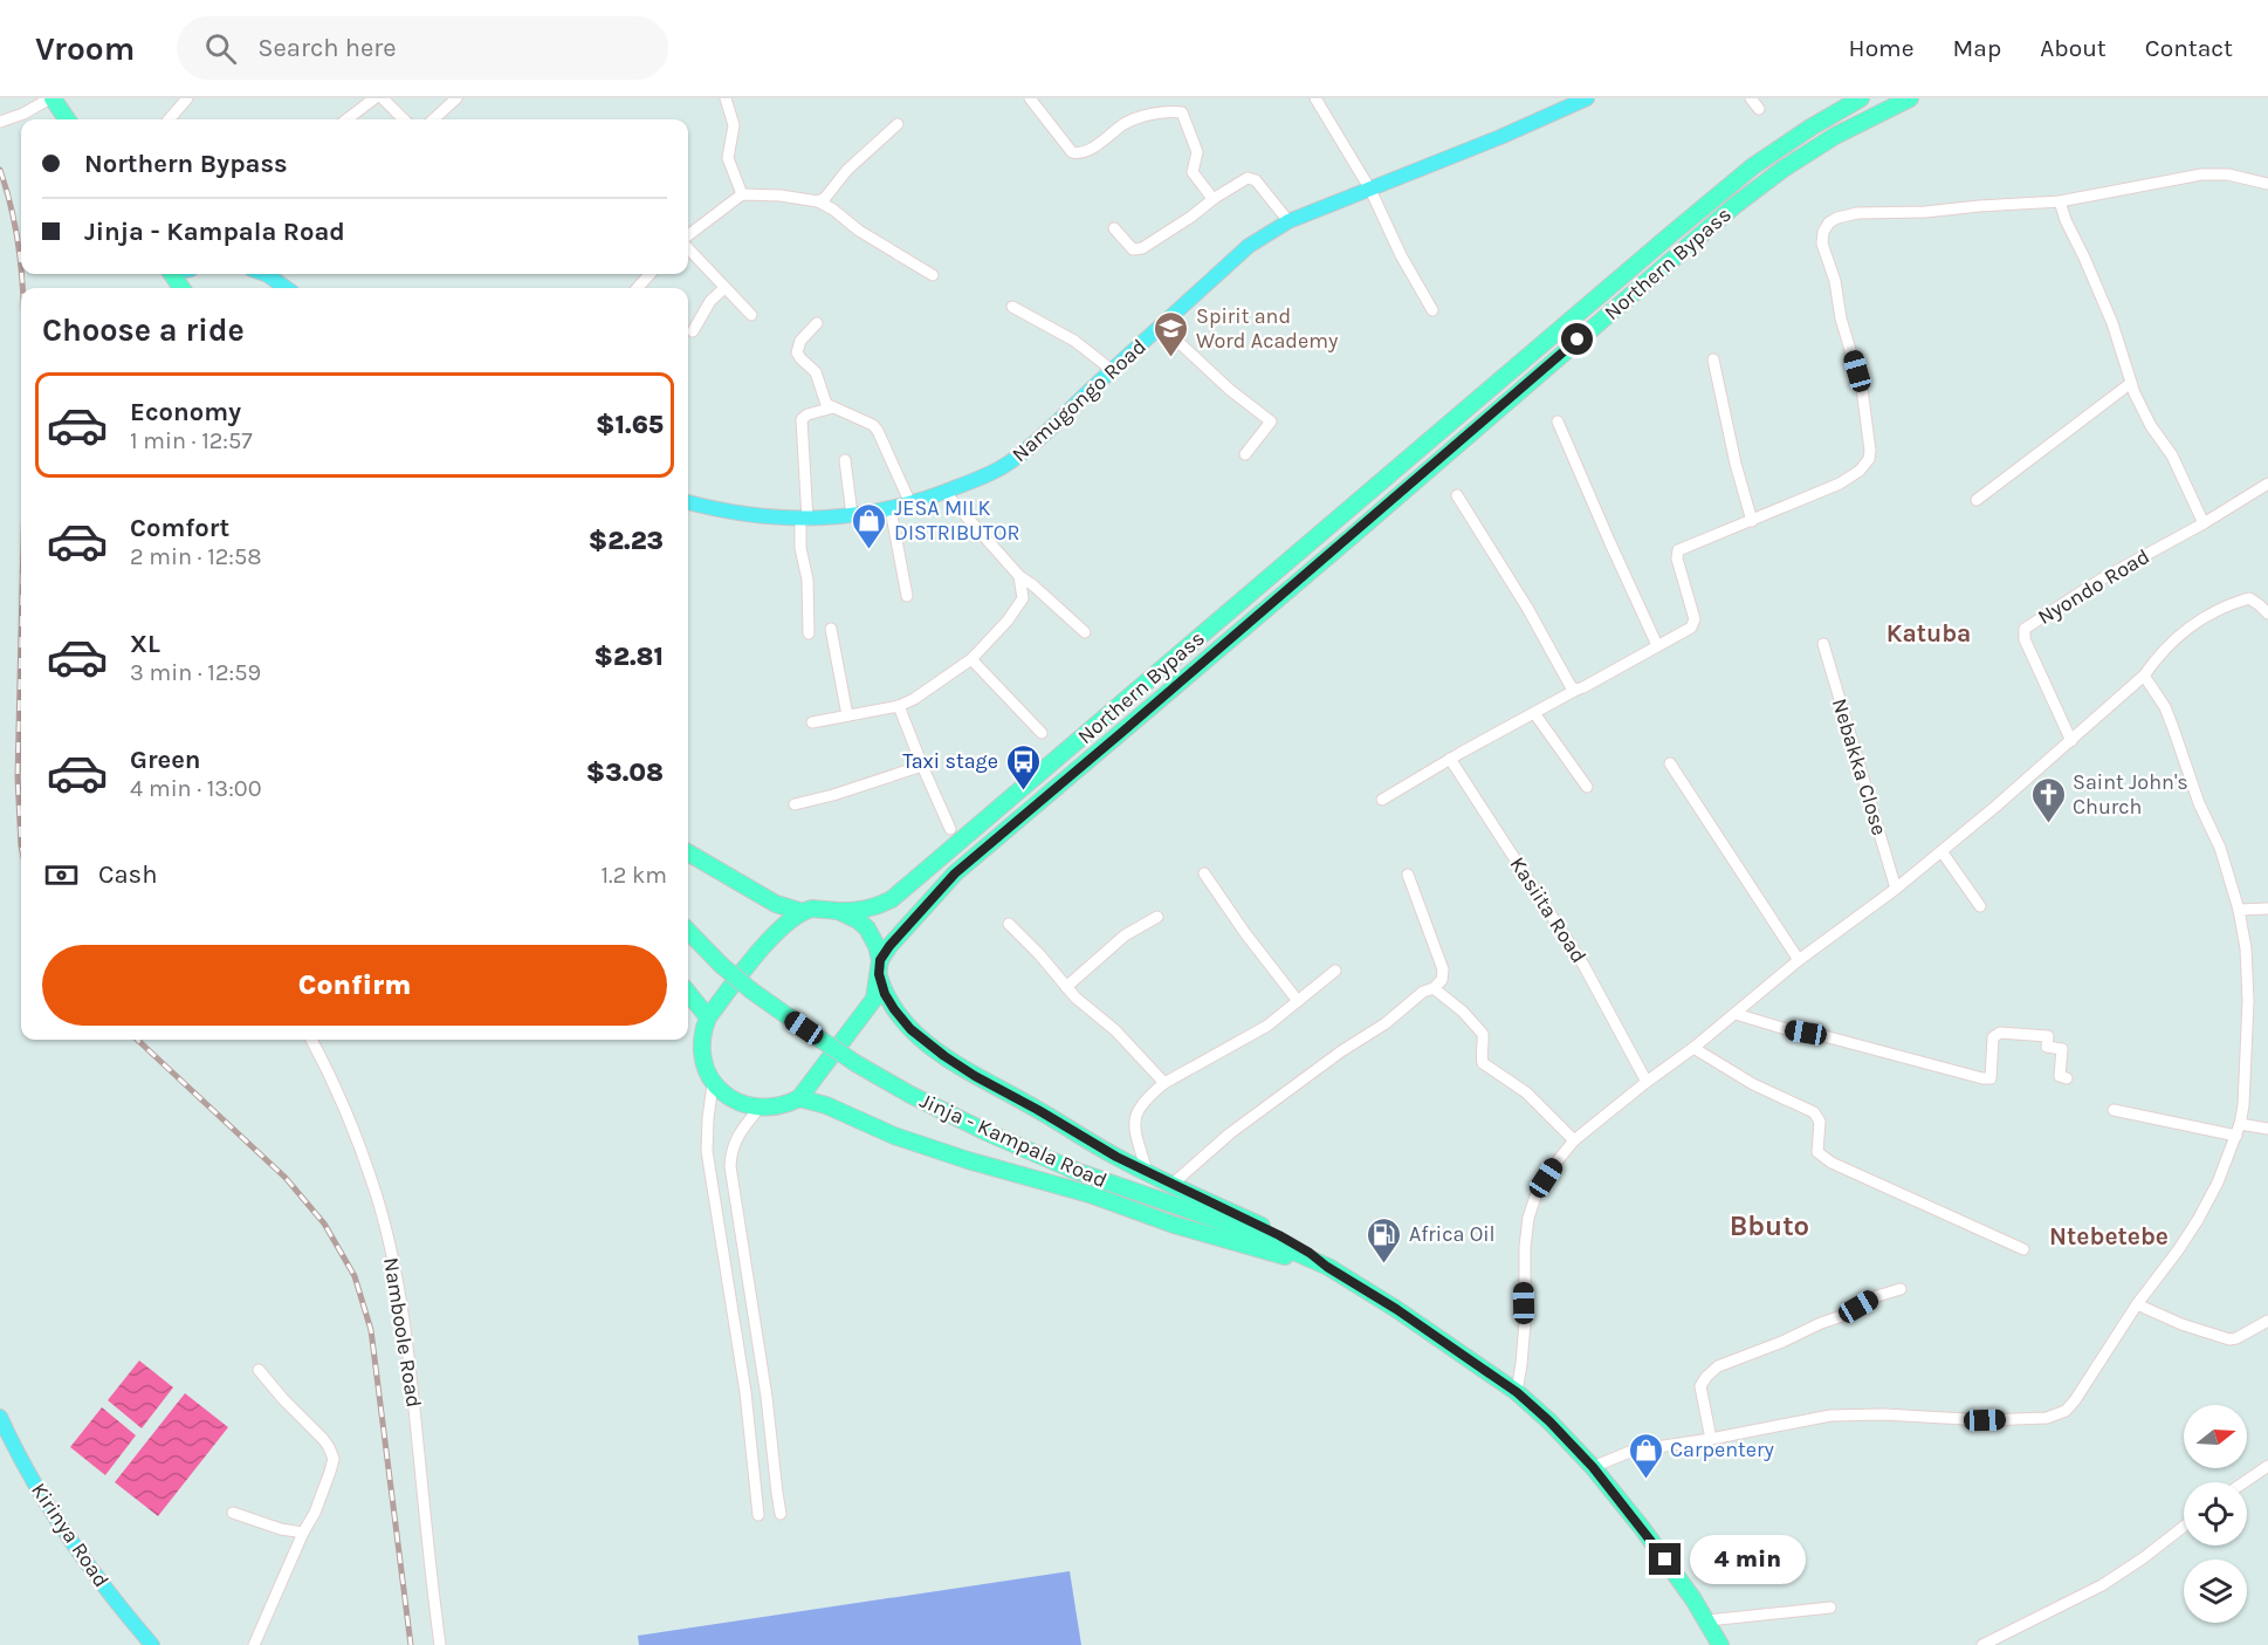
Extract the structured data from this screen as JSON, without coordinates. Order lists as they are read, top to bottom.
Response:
{
  "streets": {
    "highway": ["Northern Bypass", "Jinja - Kampala Road"],
    "main road": ["Namugongo Road", "Kirinya Road"],
    "street": [
      "Nyondo Road",
      "Nebakka Close",
      "Kasiita Road",
      "Namboole Road"
    ]
  },
  "districts": ["Katuba", "Bbuto", "Ntebetebe"],
  "places": {
    "school or university": ["Spirit and Word Academy"],
    "shop": ["JESA MILK DISTRIBUTOR", "Carpentery"],
    "bus stop": ["Taxi stage"],
    "church": ["Saint John's Church"],
    "fuel station": ["Africa Oil"]
  },
  "north": "right",
  "page": {
    "header": "Vroom",
    "search": "Search here",
    "nav": [
      "Home",
      "Map",
      "About",
      "Contact"
    ],
    "banner": ["Northern Bypass", "Jinja - Kampala Road"],
    "heading": "Choose a ride",
    "list": [
      {
        "name": "Economy",
        "note": "1 min · 12:57",
        "value": "$1.65"
      },
      {
        "name": "Comfort",
        "note": "2 min · 12:58",
        "value": "$2.23"
      },
      {
        "name": "XL",
        "note": "3 min · 12:59",
        "value": "$2.81"
      },
      {
        "name": "Green",
        "note": "4 min · 13:00",
        "value": "$3.08"
      }
    ],
    "pay": ["Cash", "1.2 km"],
    "buttons": "Confirm",
    "bubble": "4 min"
  }
}
